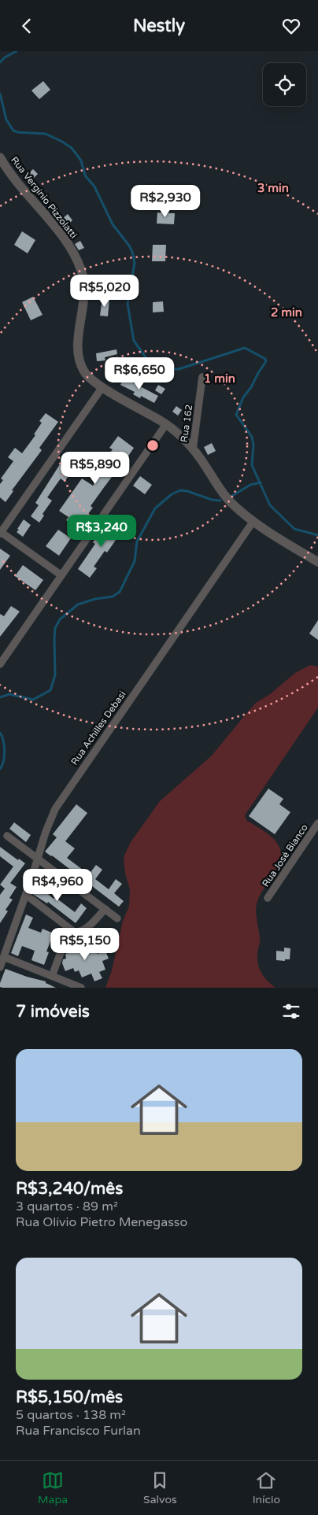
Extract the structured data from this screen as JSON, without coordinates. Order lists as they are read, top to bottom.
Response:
{
  "streets": {
    "street": [
      "Rua Vergínio Pizzolatti",
      "Rua 162",
      "Rua Achilles Debasi",
      "Rua José Bianco"
    ]
  },
  "crossings": [
    ["Rua Vergínio Pizzolatti", "Rua 162"],
    ["Rua Vergínio Pizzolatti", "Rua Achilles Debasi"]
  ],
  "page": {
    "header": "Nestly",
    "price": [
      "R$2,930",
      "R$5,020",
      "R$6,650",
      "R$5,890",
      "R$3,240",
      "R$4,960",
      "R$5,150"
    ],
    "heading": "7 imóveis",
    "list": [
      {
        "name": "R$3,240/mês",
        "note": "3 quartos · 89 m² · Rua Olívio Pietro Menegasso"
      },
      {
        "name": "R$5,150/mês",
        "note": "5 quartos · 138 m² · Rua Francisco Furlan"
      }
    ],
    "tabs": ["Mapa", "Salvos", "Início"]
  },
  "rings": ["3 min", "2 min", "1 min"]
}
